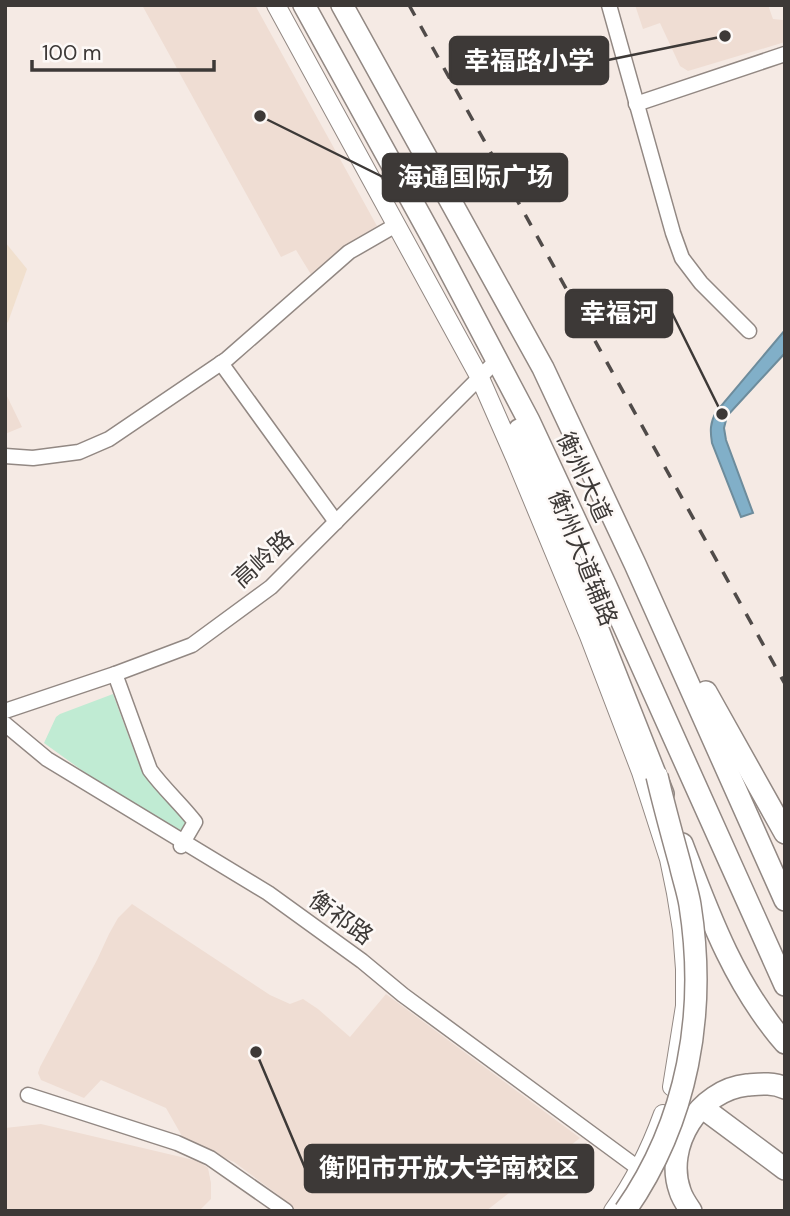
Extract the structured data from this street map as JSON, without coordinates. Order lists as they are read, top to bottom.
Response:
{
  "streets": {
    "highway": ["衡州大道"],
    "main road": ["衡州大道辅路"],
    "street": ["高岭路", "衡祁路"]
  },
  "crossings": [
    ["衡州大道", "高岭路"],
    ["衡州大道辅路", "高岭路"],
    ["衡州大道辅路", "衡祁路"]
  ],
  "places": [
    "幸福路小学",
    "海通国际广场",
    "幸福河",
    "衡阳市开放大学南校区"
  ],
  "scale_bar": "100 m"
}
